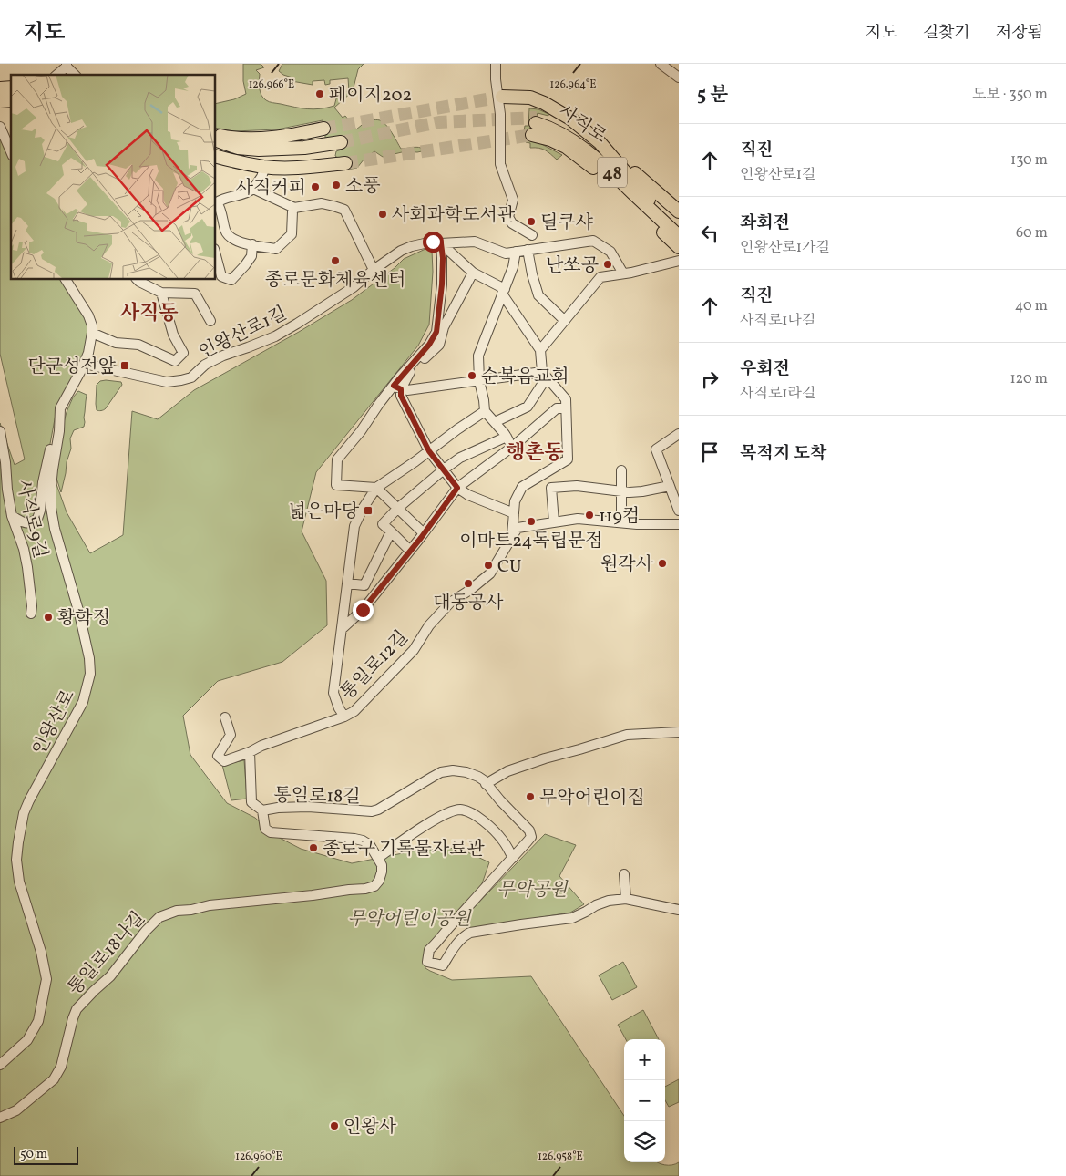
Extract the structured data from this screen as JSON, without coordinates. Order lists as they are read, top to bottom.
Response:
{
  "streets": {
    "main road": ["사직로", "48"],
    "street": [
      "인왕산로1길",
      "사직로9길",
      "통일로12길",
      "인왕산로",
      "통일로18길",
      "통일로18나길"
    ]
  },
  "crossings": [
    ["인왕산로1길", "인왕산로"],
    ["통일로12길", "통일로18길"]
  ],
  "districts": ["사직동", "행촌동"],
  "parks": ["무악공원", "무악어린이공원"],
  "places": {
    "other": [
      "페이지202",
      "소풍",
      "사직커피",
      "사회과학도서관",
      "딜쿠샤",
      "종로문화체육센터",
      "난쏘공",
      "순복음교회",
      "119컴",
      "이마트24독립문점",
      "원각사",
      "CU",
      "대동공사",
      "황학정",
      "무악어린이집",
      "종로구 기록물자료관",
      "인왕사"
    ],
    "transit": ["단군성전앞", "넓은마당"]
  },
  "scale_bar": "50 m",
  "page": {
    "header": "지도",
    "nav": ["지도", "길찾기", "저장됨"],
    "heading": ["5 분", "도보 · 350 m"],
    "list": [
      ["직진", "인왕산로1길", "130 m"],
      ["좌회전", "인왕산로1가길", "60 m"],
      ["직진", "사직로1나길", "40 m"],
      ["우회전", "사직로1라길", "120 m"],
      "목적지 도착"
    ],
    "map_buttons": ["+", "−"],
    "scale": "50 m"
  },
  "coordinates": [
    "126.966°E",
    "126.964°E",
    "126.960°E",
    "126.958°E"
  ]
}
